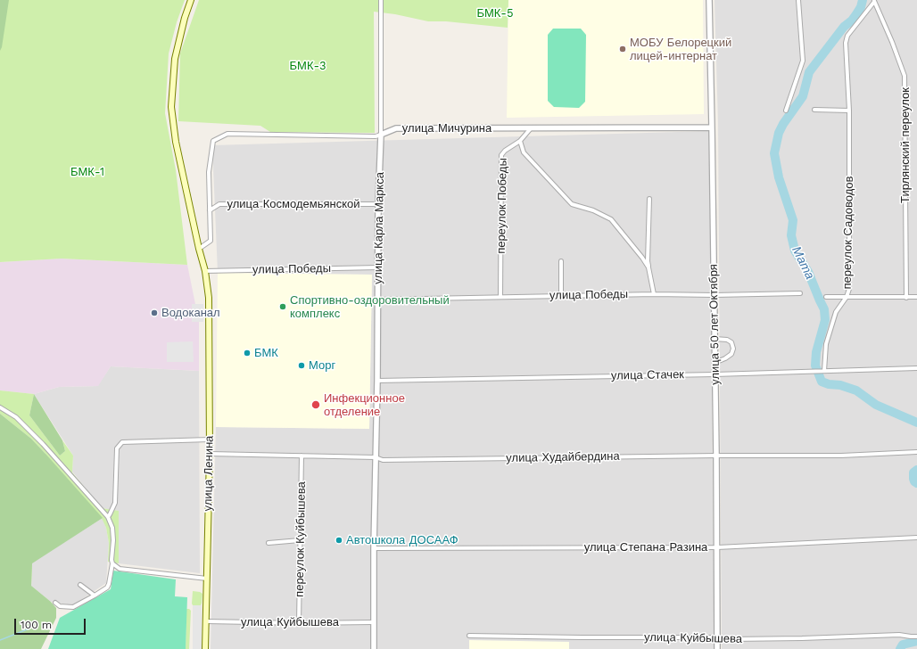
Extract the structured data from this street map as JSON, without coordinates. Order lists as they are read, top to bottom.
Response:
{
  "streets": {
    "main road": ["улица Ленина"],
    "street": [
      "улица Мичурина",
      "Тирлянский переулок",
      "улица Космодемьянской",
      "переулок Победы",
      "улица Карла Маркса",
      "переулок Садоводов",
      "улица Победы",
      "улица 50 лет Октября",
      "улица Стачек",
      "улица Худайбердина",
      "переулок Куйбышева",
      "улица Степана Разина",
      "улица Куйбышева"
    ]
  },
  "crossings": [
    ["улица Мичурина", "улица Космодемьянской"],
    ["улица Мичурина", "переулок Победы"],
    ["улица Мичурина", "улица Карла Маркса"],
    ["улица Мичурина", "улица 50 лет Октября"],
    ["улица Мичурина", "улица Ленина"],
    ["Тирлянский переулок", "переулок Садоводов"],
    ["улица Космодемьянской", "улица Карла Маркса"],
    ["переулок Победы", "улица Победы"],
    ["улица Карла Маркса", "улица Победы"],
    ["улица Карла Маркса", "улица Стачек"],
    ["улица Карла Маркса", "улица Худайбердина"],
    ["улица Карла Маркса", "улица Степана Разина"],
    ["улица Карла Маркса", "улица Куйбышева"],
    ["переулок Садоводов", "улица Стачек"],
    ["улица Победы", "улица 50 лет Октября"],
    ["улица Победы", "улица Ленина"],
    ["улица 50 лет Октября", "улица Стачек"],
    ["улица 50 лет Октября", "улица Худайбердина"],
    ["улица 50 лет Октября", "улица Степана Разина"],
    ["улица 50 лет Октября", "улица Куйбышева"],
    ["улица Худайбердина", "улица Ленина"],
    ["улица Худайбердина", "переулок Куйбышева"],
    ["улица Ленина", "улица Куйбышева"],
    ["переулок Куйбышева", "улица Куйбышева"]
  ],
  "water": ["Мата"],
  "parks": ["БМК-5", "БМК-3", "БМК-1"],
  "places": [
    "МОБУ Белорецкий лицей-интернат",
    "Спортивно-оздоровительный комплекс",
    "Водоканал",
    "БМК",
    "Морг",
    "Инфекционное отделение",
    "Автошкола ДОСААФ"
  ],
  "scale_bar": "100 m"
}
